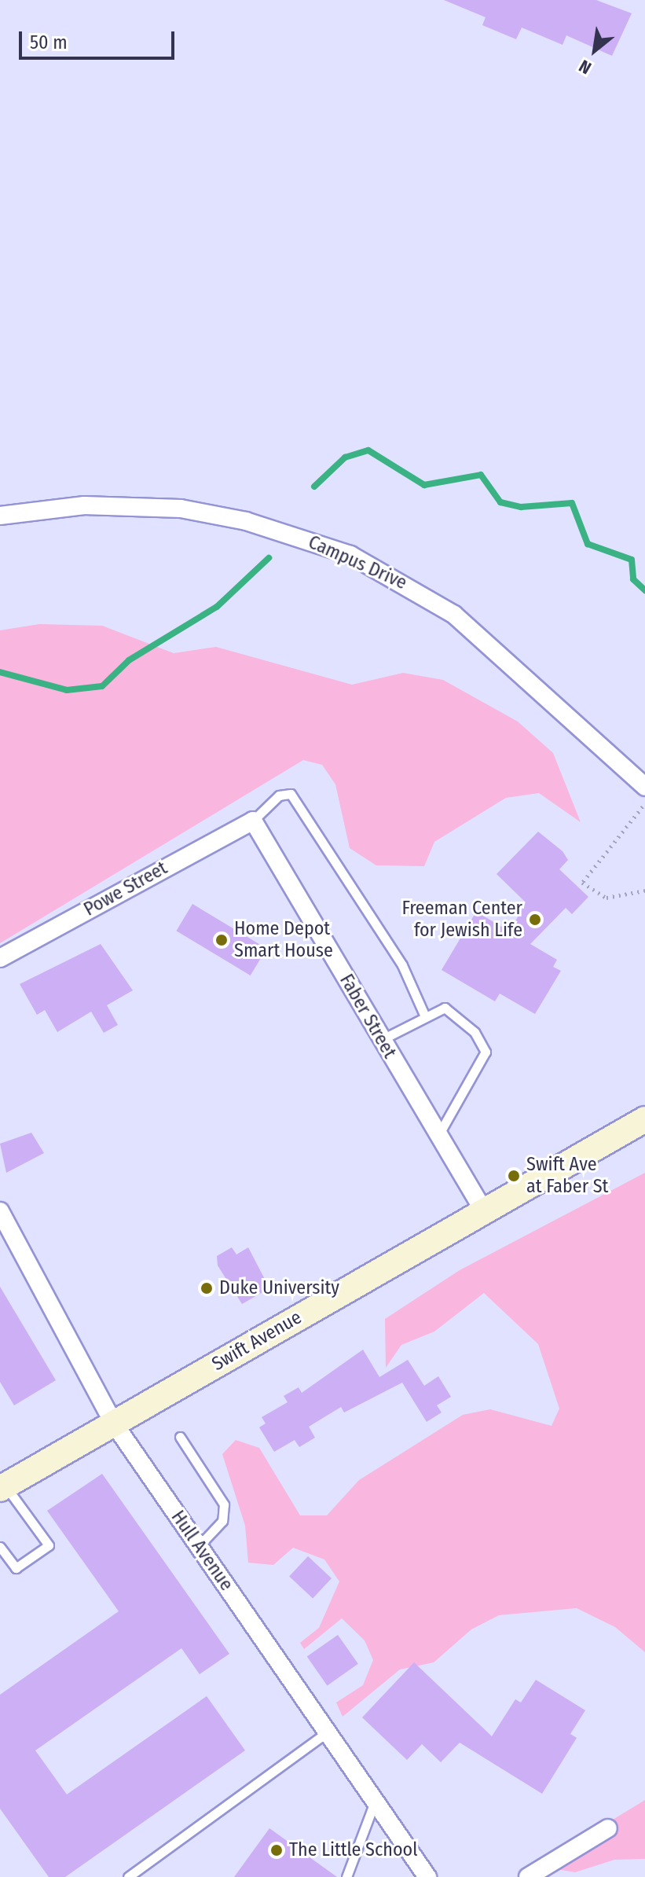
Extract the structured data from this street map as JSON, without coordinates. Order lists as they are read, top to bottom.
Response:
{
  "streets": {
    "street": [
      "Campus Drive",
      "Powe Street",
      "Faber Street",
      "Swift Avenue",
      "Hull Avenue"
    ]
  },
  "crossings": [
    ["Powe Street", "Faber Street"],
    ["Faber Street", "Swift Avenue"],
    ["Swift Avenue", "Hull Avenue"]
  ],
  "places": [
    "Freeman Center for Jewish Life",
    "Home Depot Smart House",
    "Swift Ave at Faber St",
    "Duke University",
    "The Little School"
  ],
  "scale_bar": "50 m",
  "north": "bottom left"
}
